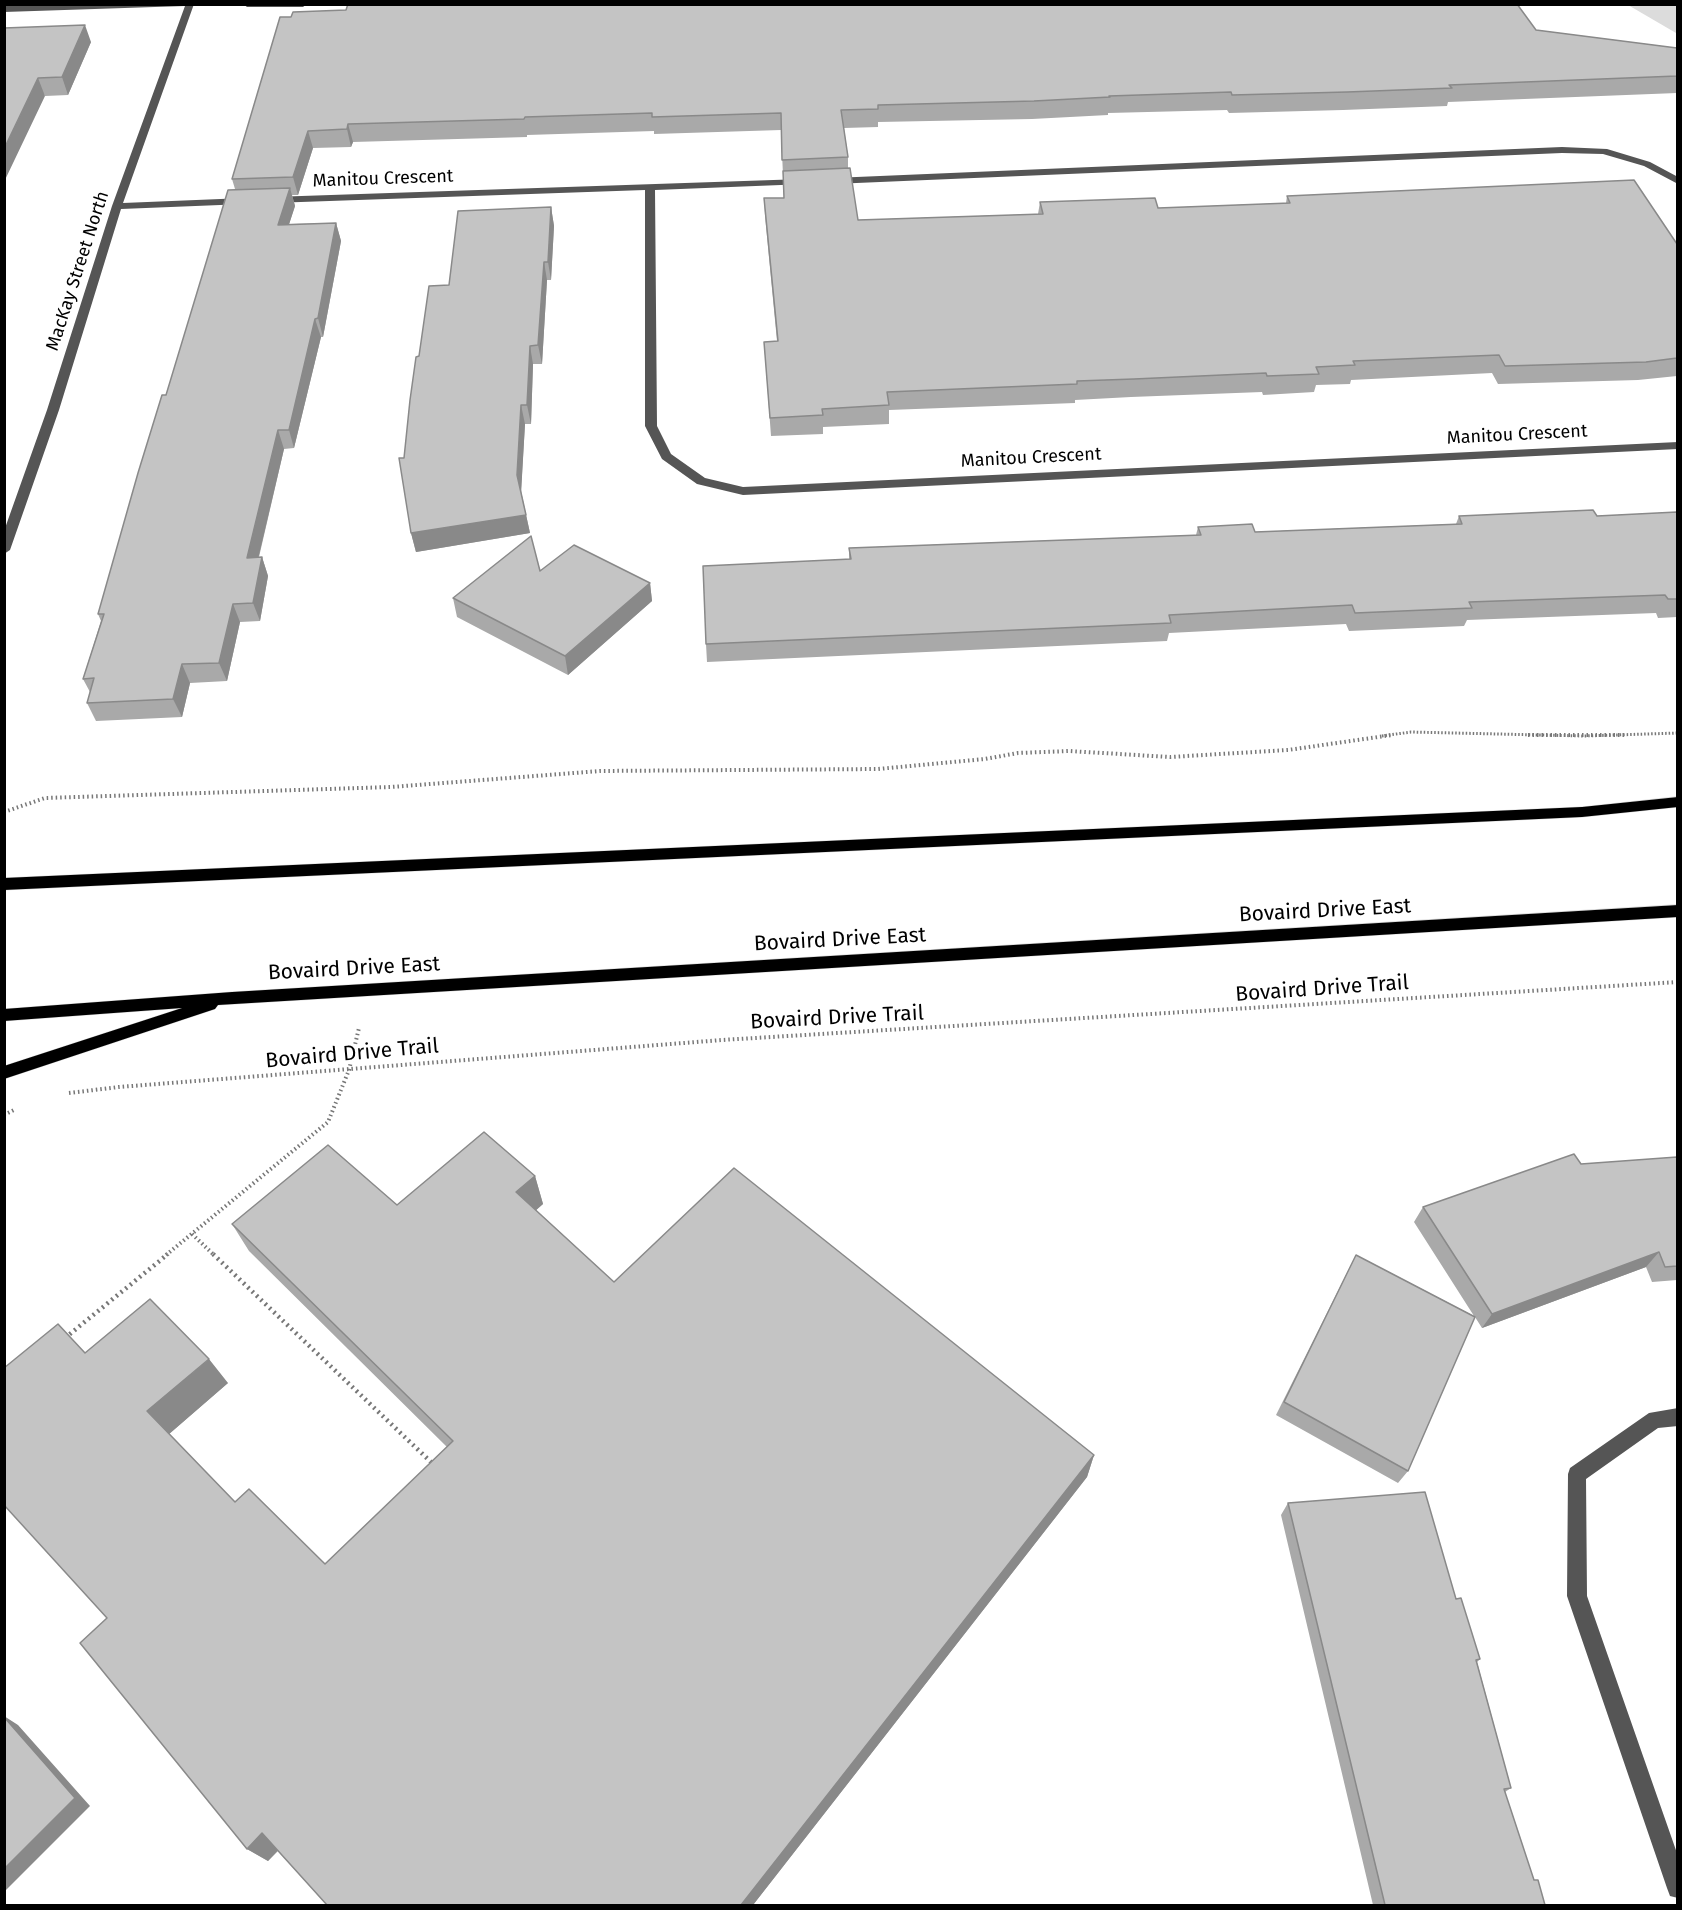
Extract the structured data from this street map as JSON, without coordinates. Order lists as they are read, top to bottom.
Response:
{
  "streets": {
    "main road": ["Bovaird Drive East"],
    "street": ["Manitou Crescent", "MacKay Street North"],
    "path": ["Bovaird Drive Trail"]
  },
  "crossings": [
    ["Manitou Crescent", "MacKay Street North"]
  ]
}
